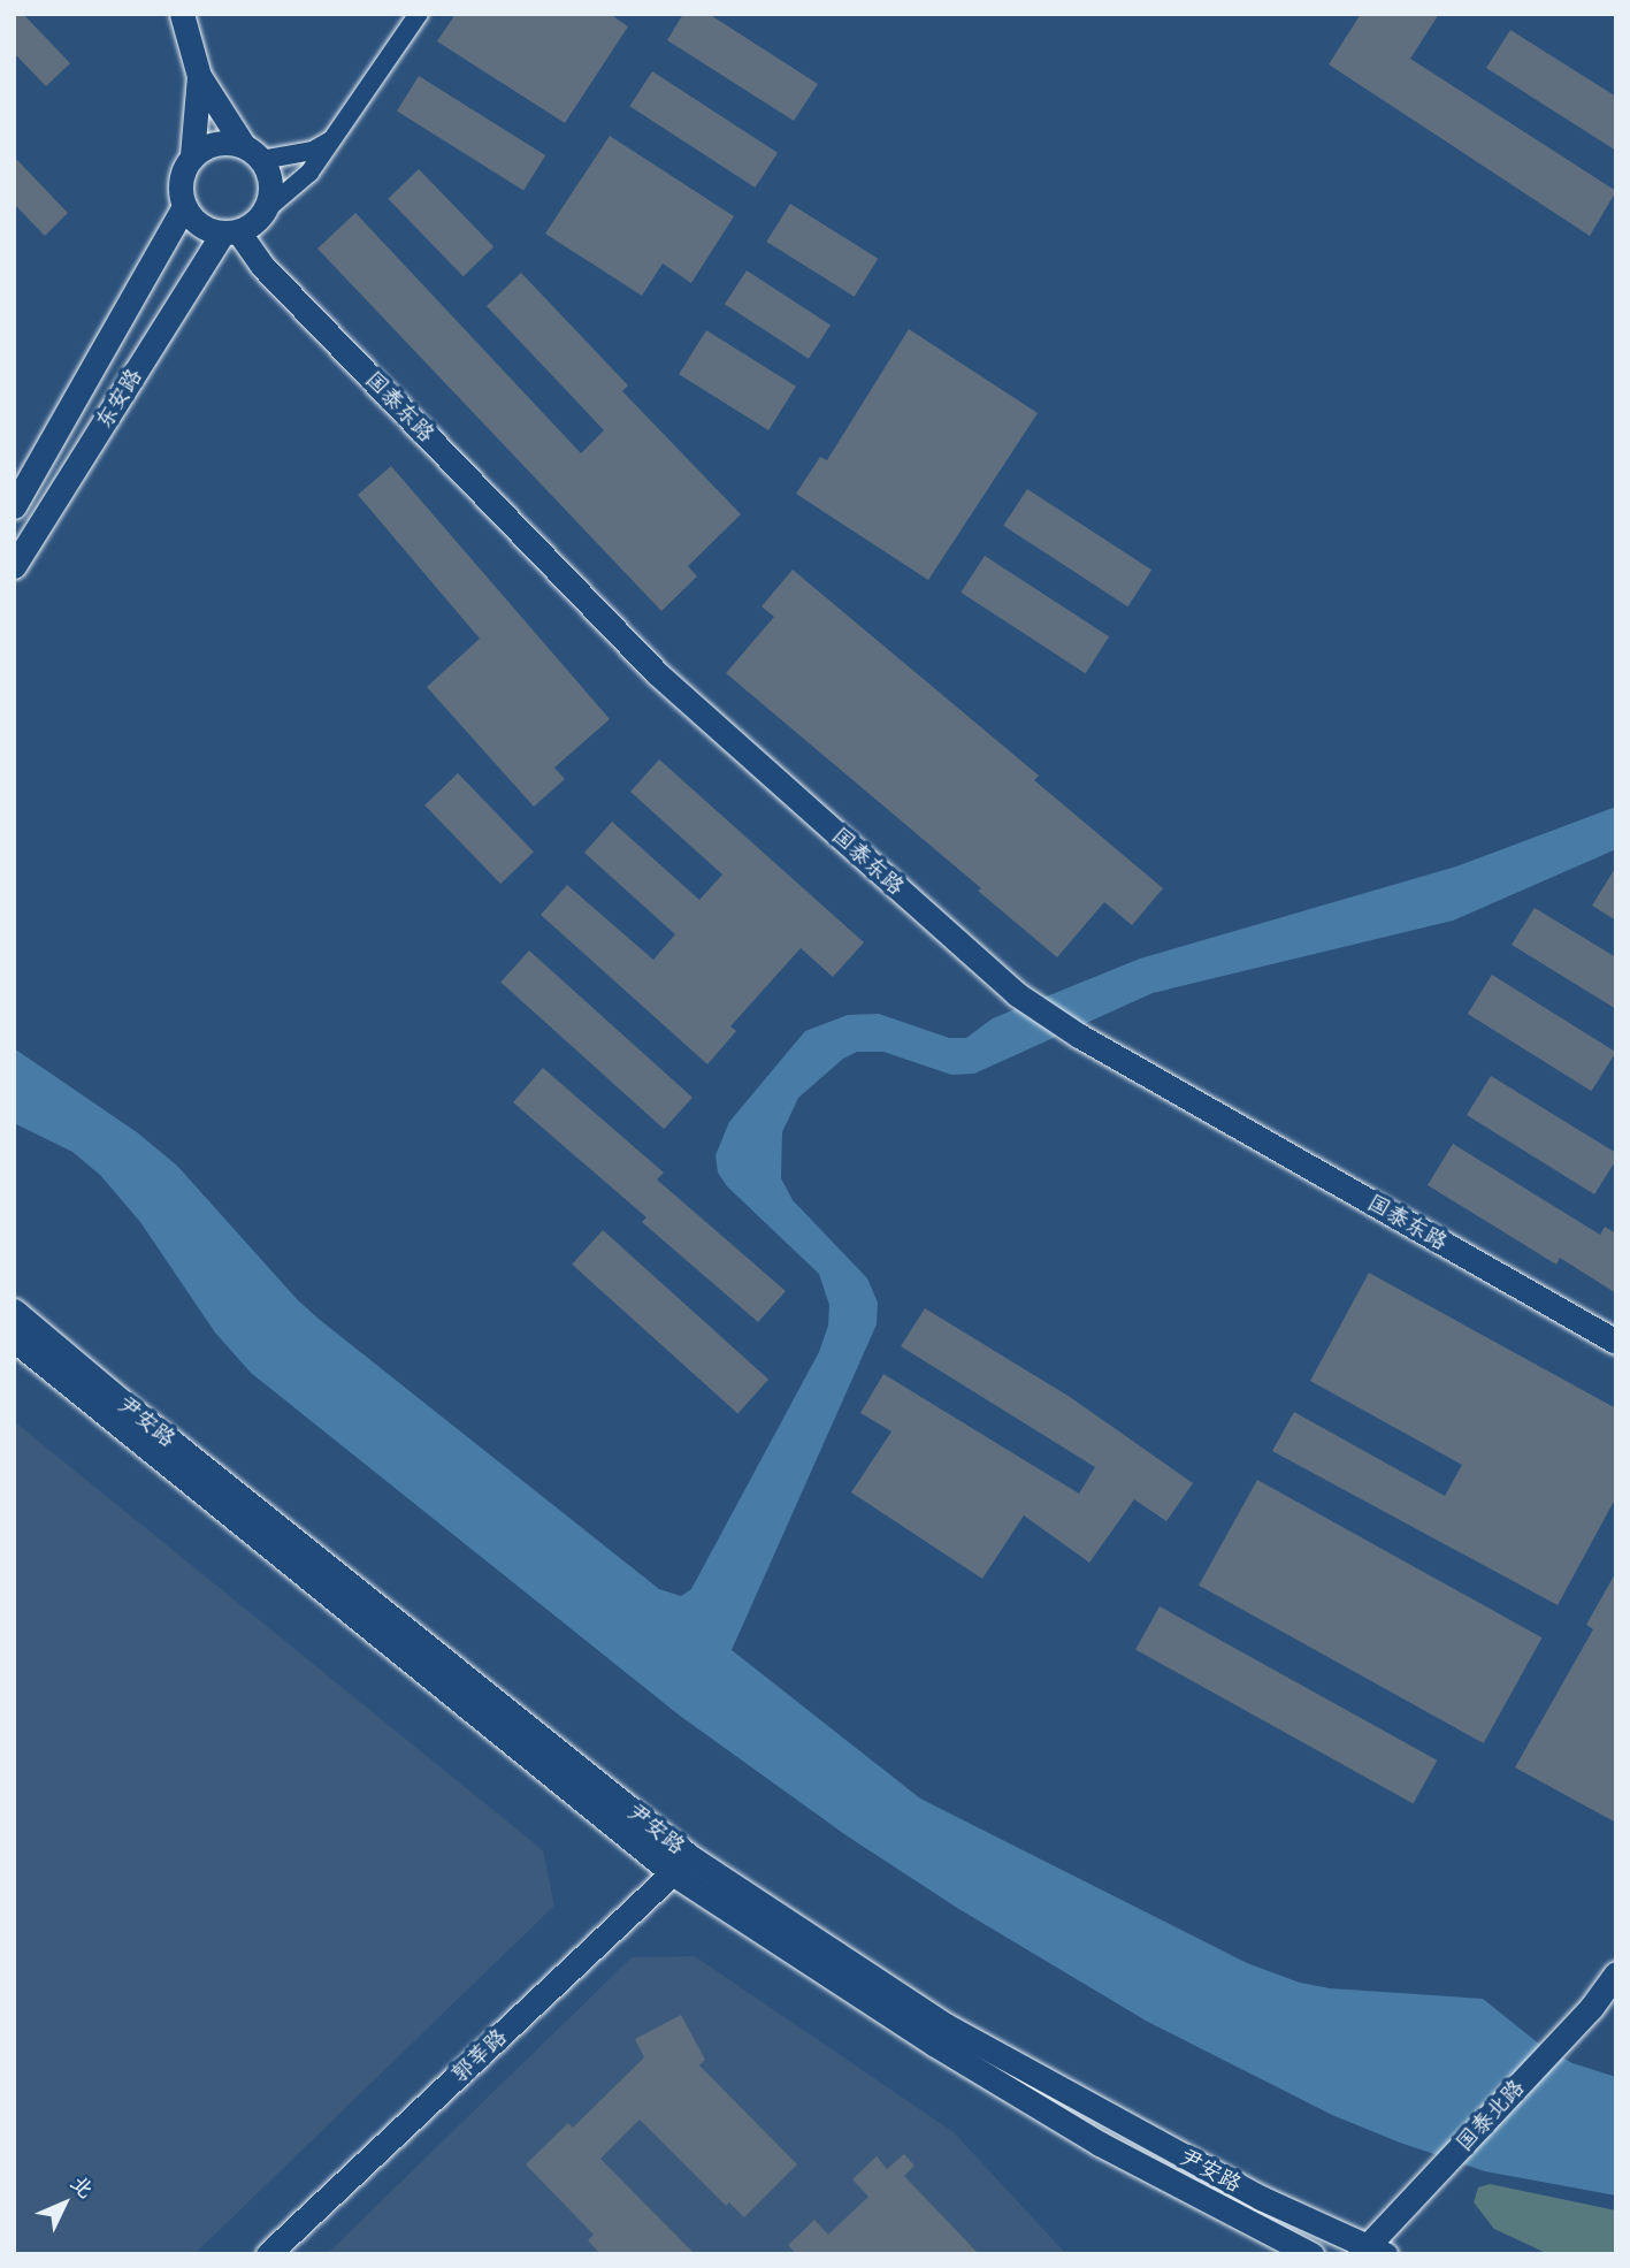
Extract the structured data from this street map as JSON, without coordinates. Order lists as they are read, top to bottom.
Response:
{
  "streets": {
    "main road": [
      "东安路",
      "国泰东路",
      "尹安路",
      "郭莘路",
      "国泰北路"
    ]
  },
  "crossings": [
    ["东安路", "国泰东路"],
    ["尹安路", "郭莘路"],
    ["尹安路", "国泰北路"]
  ],
  "north": "top right"
}
